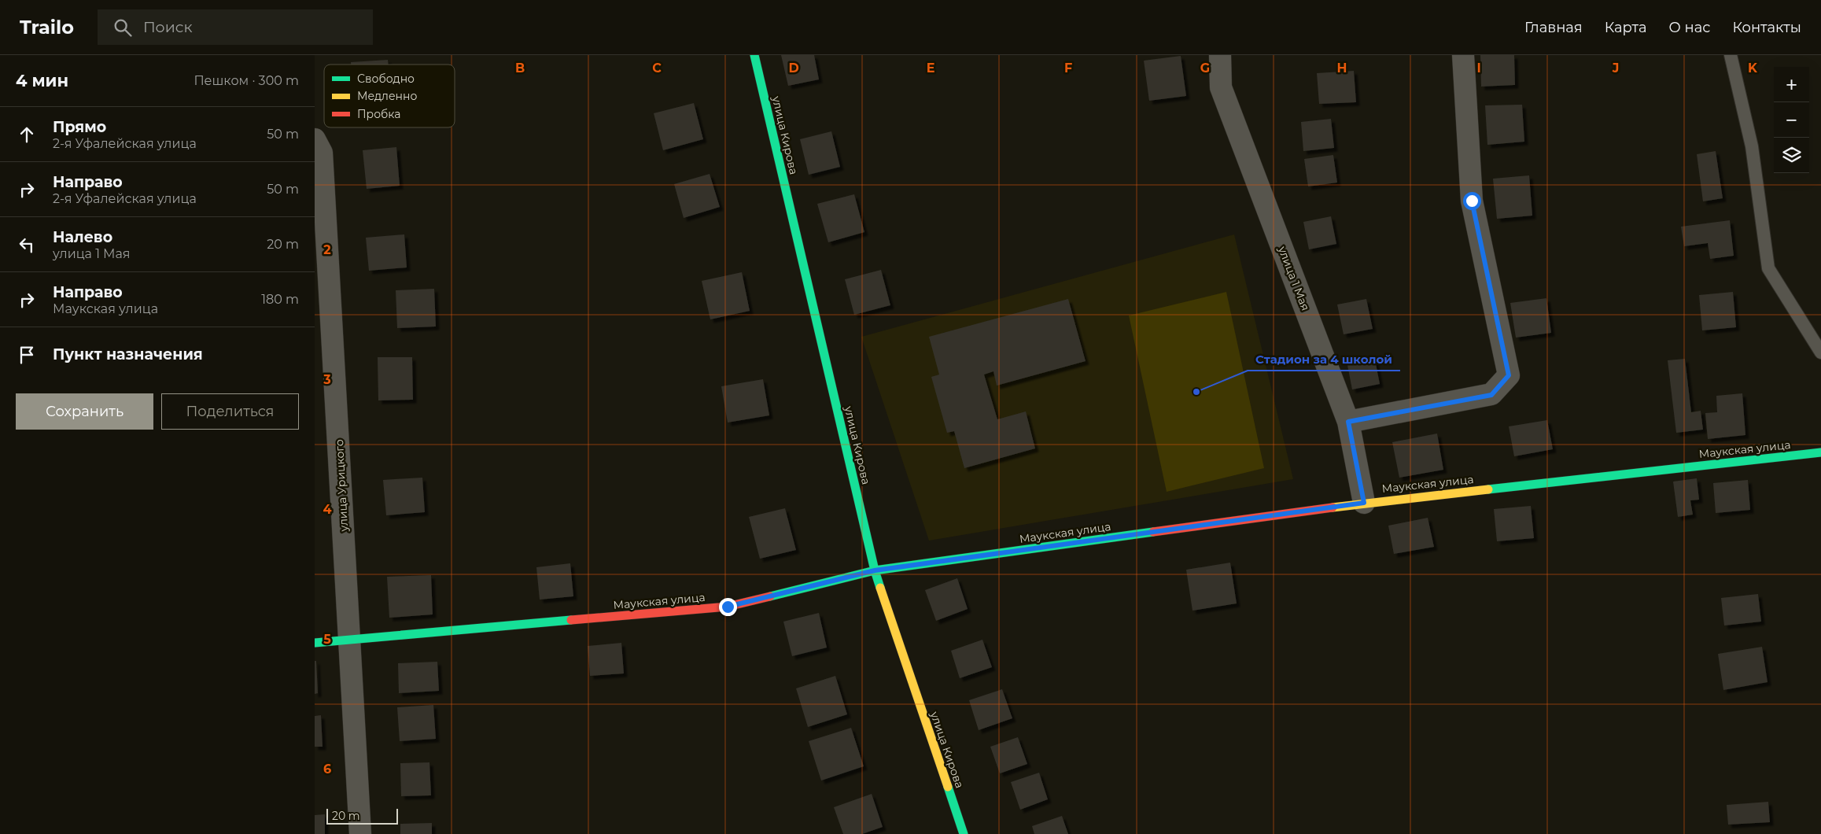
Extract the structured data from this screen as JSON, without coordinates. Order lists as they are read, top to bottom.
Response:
{
  "streets": {
    "street": [
      "улица Кирова",
      "улица 1 Мая",
      "Маукская улица",
      "улица Урицкого"
    ]
  },
  "crossings": [
    ["улица Кирова", "Маукская улица"],
    ["улица 1 Мая", "Маукская улица"],
    ["Маукская улица", "улица Урицкого"]
  ],
  "places": ["Стадион за 4 школой"],
  "legend": ["Свободно", "Медленно", "Пробка"],
  "scale_bar": "20 m",
  "page": {
    "header": "Trailo",
    "search": "Поиск",
    "nav": [
      "Главная",
      "Карта",
      "О нас",
      "Контакты"
    ],
    "heading": ["4 мин", "Пешком · 300 m"],
    "map_buttons": ["+", "−"],
    "list": [
      ["Прямо", "2-я Уфалейская улица", "50 m"],
      ["Направо", "2-я Уфалейская улица", "50 m"],
      ["Налево", "улица 1 Мая", "20 m"],
      ["Направо", "Маукская улица", "180 m"],
      "Пункт назначения"
    ],
    "buttons": ["Сохранить", "Поделиться"],
    "scale": "20 m"
  },
  "grid": {
    "columns": [
      "B",
      "C",
      "D",
      "E",
      "F",
      "G",
      "H",
      "I",
      "J",
      "K"
    ],
    "rows": [
      "2",
      "3",
      "4",
      "5",
      "6"
    ]
  }
}
